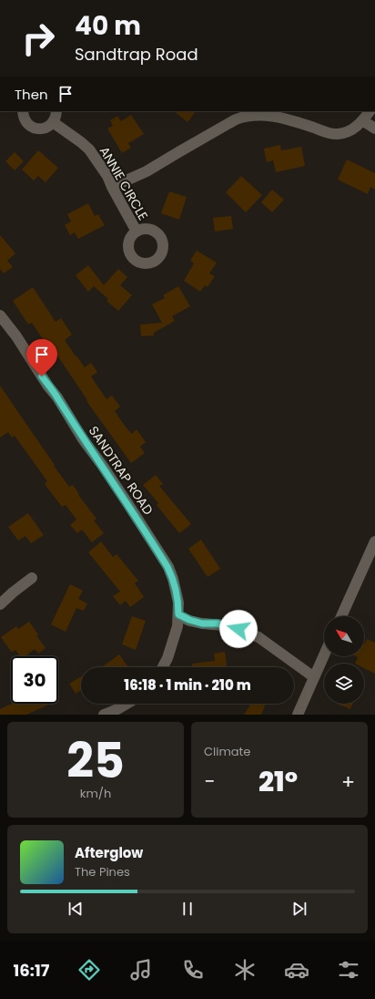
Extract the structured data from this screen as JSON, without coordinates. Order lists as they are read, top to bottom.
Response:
{
  "streets": {
    "street": ["ANNIE CIRCLE", "SANDTRAP ROAD"]
  },
  "north": "top left",
  "page": {
    "turn": ["40 m", "Sandtrap Road"],
    "then": "Then",
    "limit": "30",
    "trip": "16:18 · 1 min · 210 m",
    "tile": [
      ["25", "km/h"],
      "Climate"
    ],
    "heat": ["−", "21°", "+"],
    "song": ["Afterglow", "The Pines"],
    "tabs": "16:17"
  }
}
